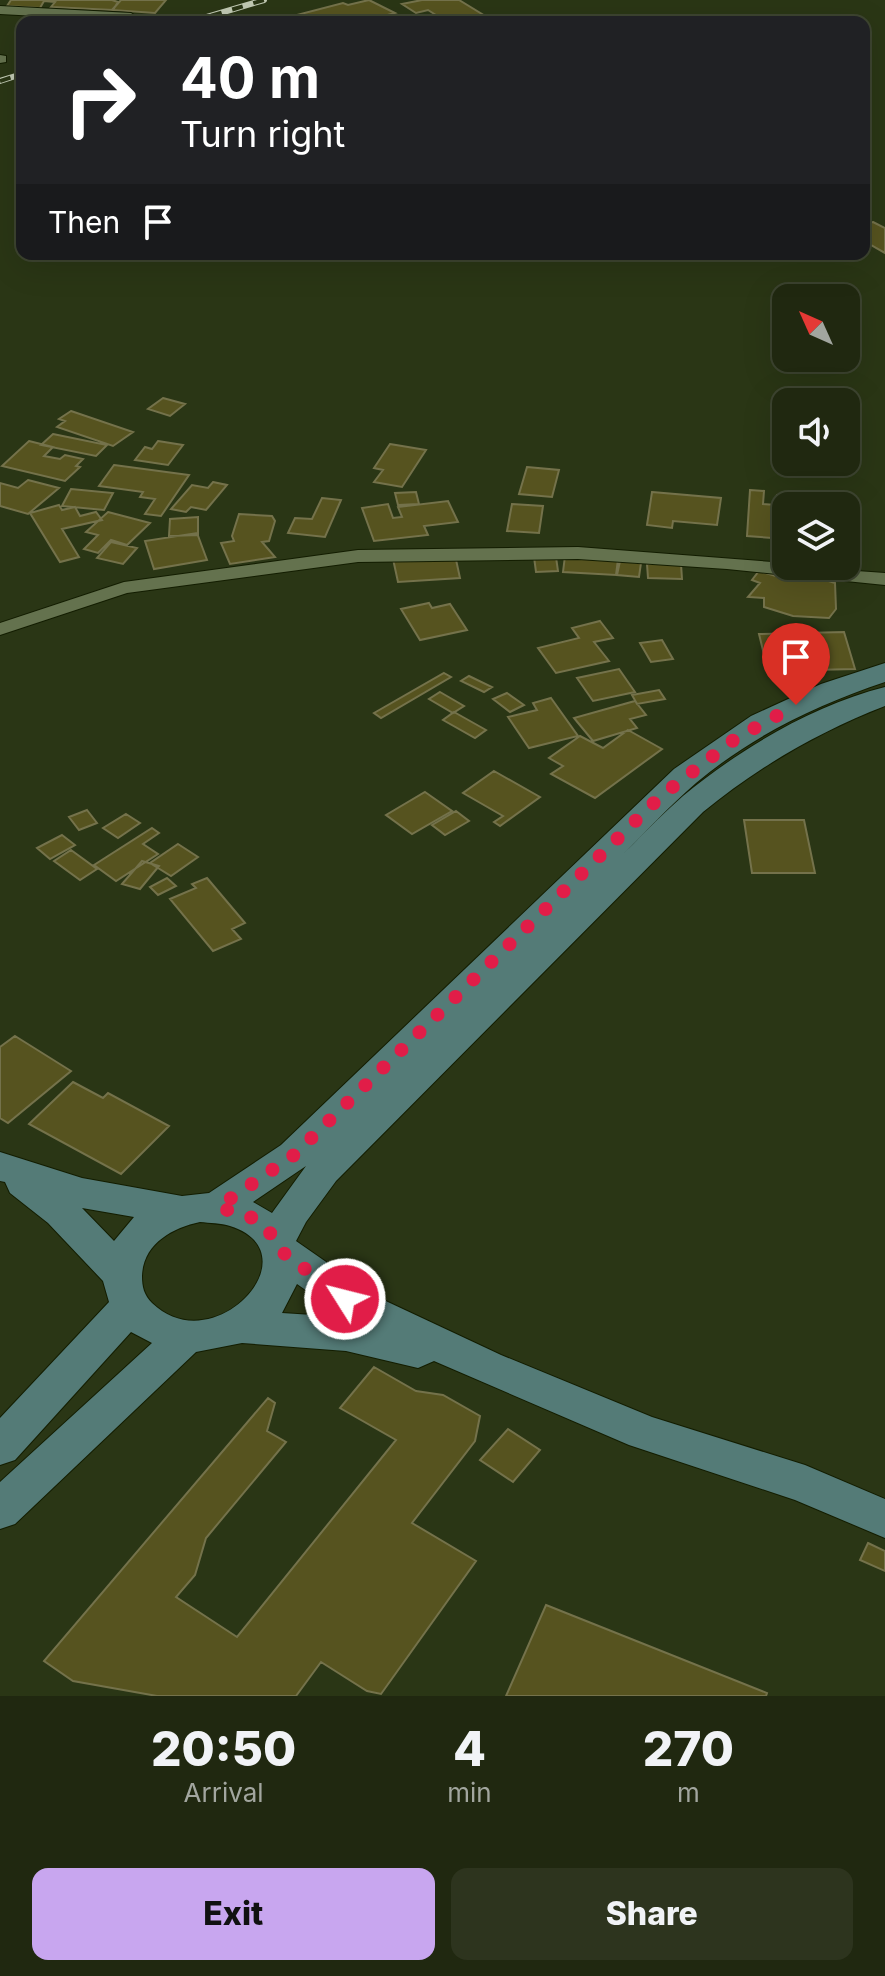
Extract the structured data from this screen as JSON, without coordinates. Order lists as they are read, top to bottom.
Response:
{
  "north": "top left",
  "page": {
    "turn": ["40 m", "Turn right"],
    "then": "Then",
    "eta": [
      "20:50",
      "Arrival",
      "4",
      "min",
      "270",
      "m"
    ],
    "buttons": ["Exit", "Share"]
  }
}
